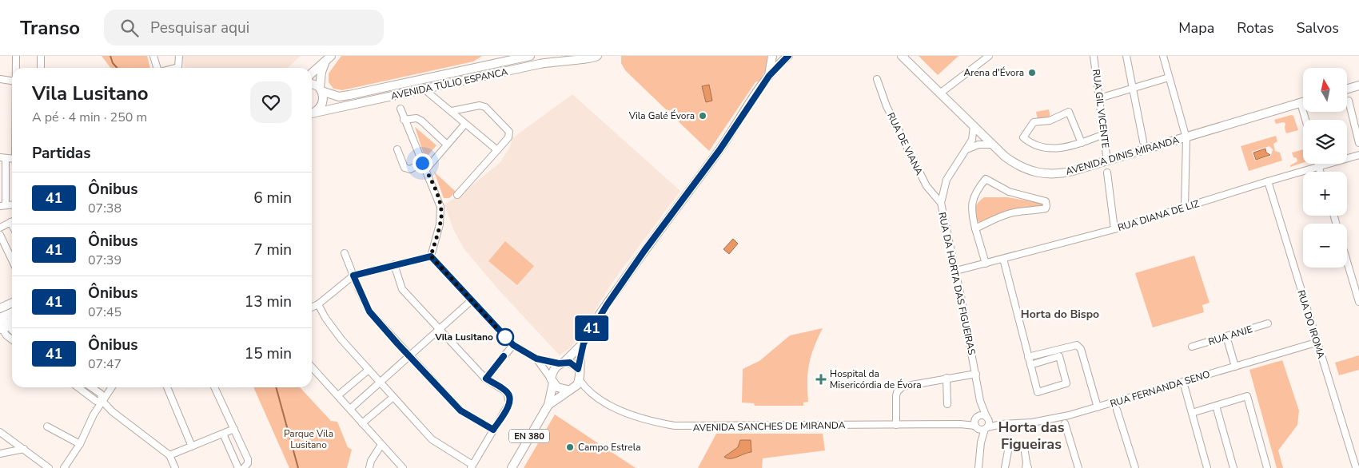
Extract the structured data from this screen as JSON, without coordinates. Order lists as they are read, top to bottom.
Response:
{
  "streets": {
    "main road": ["AVENIDA TÚLIO ESPANCA", "AVENIDA DINIS MIRANDA", "EN 380"],
    "street": [
      "RUA GIL VICENTE",
      "RUA DE VIANA",
      "RUA DIANA DE LIZ",
      "RUA DA HORTA DAS FIGUEIRAS",
      "RUA DO IROMA",
      "RUA ANJE",
      "RUA FERNANDA SENO",
      "AVENIDA SANCHES DE MIRANDA"
    ]
  },
  "crossings": [
    ["RUA GIL VICENTE", "AVENIDA DINIS MIRANDA"],
    ["RUA DE VIANA", "RUA DA HORTA DAS FIGUEIRAS"],
    ["AVENIDA DINIS MIRANDA", "RUA DA HORTA DAS FIGUEIRAS"],
    ["RUA DIANA DE LIZ", "RUA DA HORTA DAS FIGUEIRAS"],
    ["RUA DIANA DE LIZ", "RUA DO IROMA"],
    ["RUA DA HORTA DAS FIGUEIRAS", "RUA FERNANDA SENO"],
    ["RUA DA HORTA DAS FIGUEIRAS", "AVENIDA SANCHES DE MIRANDA"],
    ["RUA DO IROMA", "RUA FERNANDA SENO"],
    ["RUA FERNANDA SENO", "AVENIDA SANCHES DE MIRANDA"],
    ["AVENIDA SANCHES DE MIRANDA", "EN 380"]
  ],
  "districts": ["Horta do Bispo", "Horta das Figueiras"],
  "parks": ["Parque Vila Lusitano"],
  "places": {
    "other": [
      "Arena d'Évora",
      "Vila Galé Évora",
      "Vila Lusitano",
      "Campo Estrela"
    ],
    "health": ["Hospital da Misericórdia de Évora"]
  },
  "lines": ["bus line 41"],
  "north": "top",
  "page": {
    "header": "Transo",
    "search": "Pesquisar aqui",
    "nav": ["Mapa", "Rotas", "Salvos"],
    "on_map": "41",
    "map_buttons": ["+", "−"],
    "heading": [
      ["Vila Lusitano", "A pé · 4 min · 250 m"],
      "Partidas"
    ],
    "list": [
      {
        "mark": "41",
        "name": "Ônibus",
        "note": "07:38",
        "value": "6 min"
      },
      {
        "mark": "41",
        "name": "Ônibus",
        "note": "07:39",
        "value": "7 min"
      },
      {
        "mark": "41",
        "name": "Ônibus",
        "note": "07:45",
        "value": "13 min"
      },
      {
        "mark": "41",
        "name": "Ônibus",
        "note": "07:47",
        "value": "15 min"
      }
    ]
  }
}
